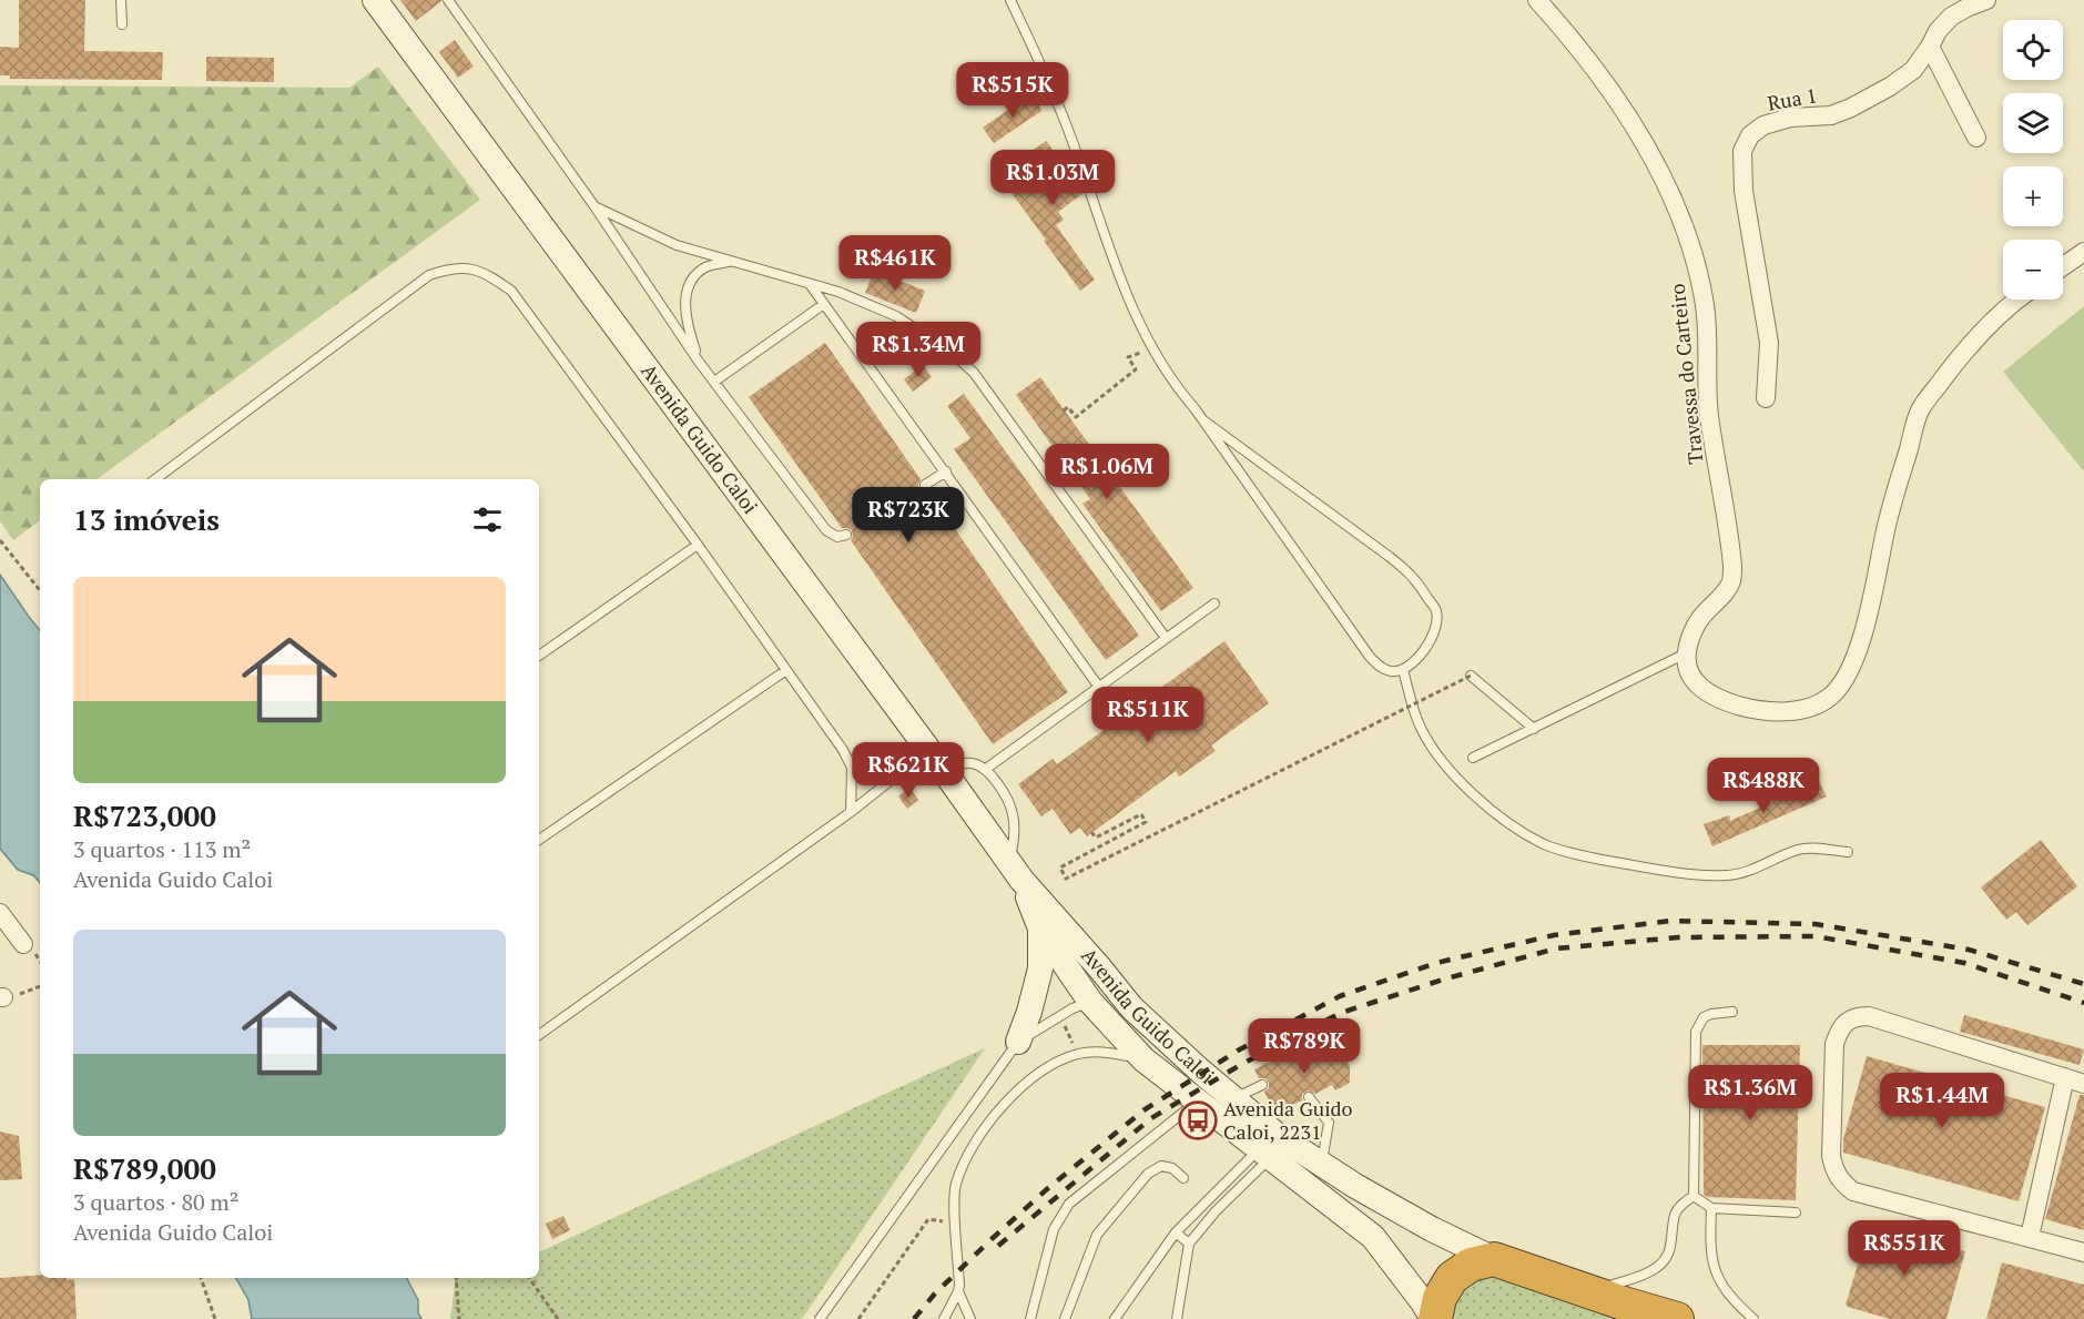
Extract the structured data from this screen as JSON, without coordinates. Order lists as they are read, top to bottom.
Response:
{
  "streets": {
    "main road": ["Avenida Guido Caloi"],
    "street": ["Rua 1", "Travessa do Carteiro"]
  },
  "places": {
    "bus stop": ["Avenida Guido Caloi, 2231"]
  },
  "page": {
    "map_buttons": ["+", "−"],
    "price": [
      "R$515K",
      "R$1.03M",
      "R$461K",
      "R$1.34M",
      "R$1.06M",
      "R$723K",
      "R$511K",
      "R$621K",
      "R$488K",
      "R$789K",
      "R$1.36M",
      "R$1.44M",
      "R$551K"
    ],
    "heading": "13 imóveis",
    "list": [
      {
        "name": "R$723,000",
        "note": "3 quartos · 113 m² · Avenida Guido Caloi"
      },
      {
        "name": "R$789,000",
        "note": "3 quartos · 80 m² · Avenida Guido Caloi"
      }
    ]
  }
}
